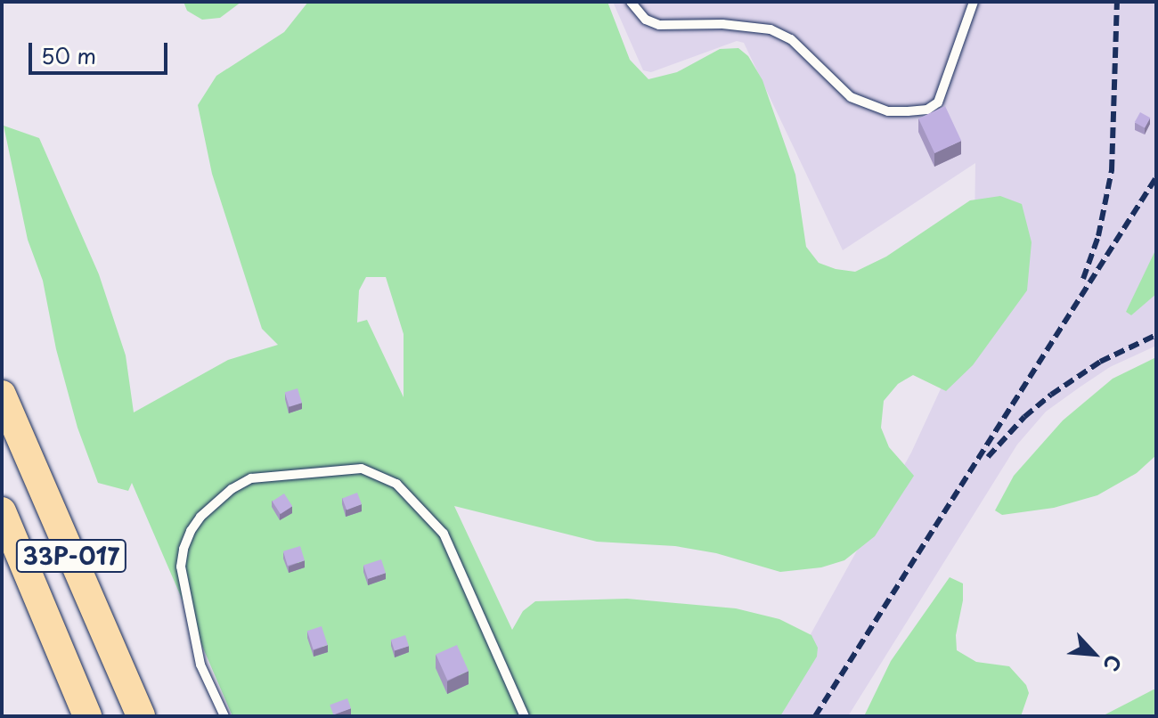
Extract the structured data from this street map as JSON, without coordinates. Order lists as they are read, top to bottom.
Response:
{
  "streets": {
    "highway": ["33Р-017"]
  },
  "scale_bar": "50 m",
  "north": "bottom right"
}
